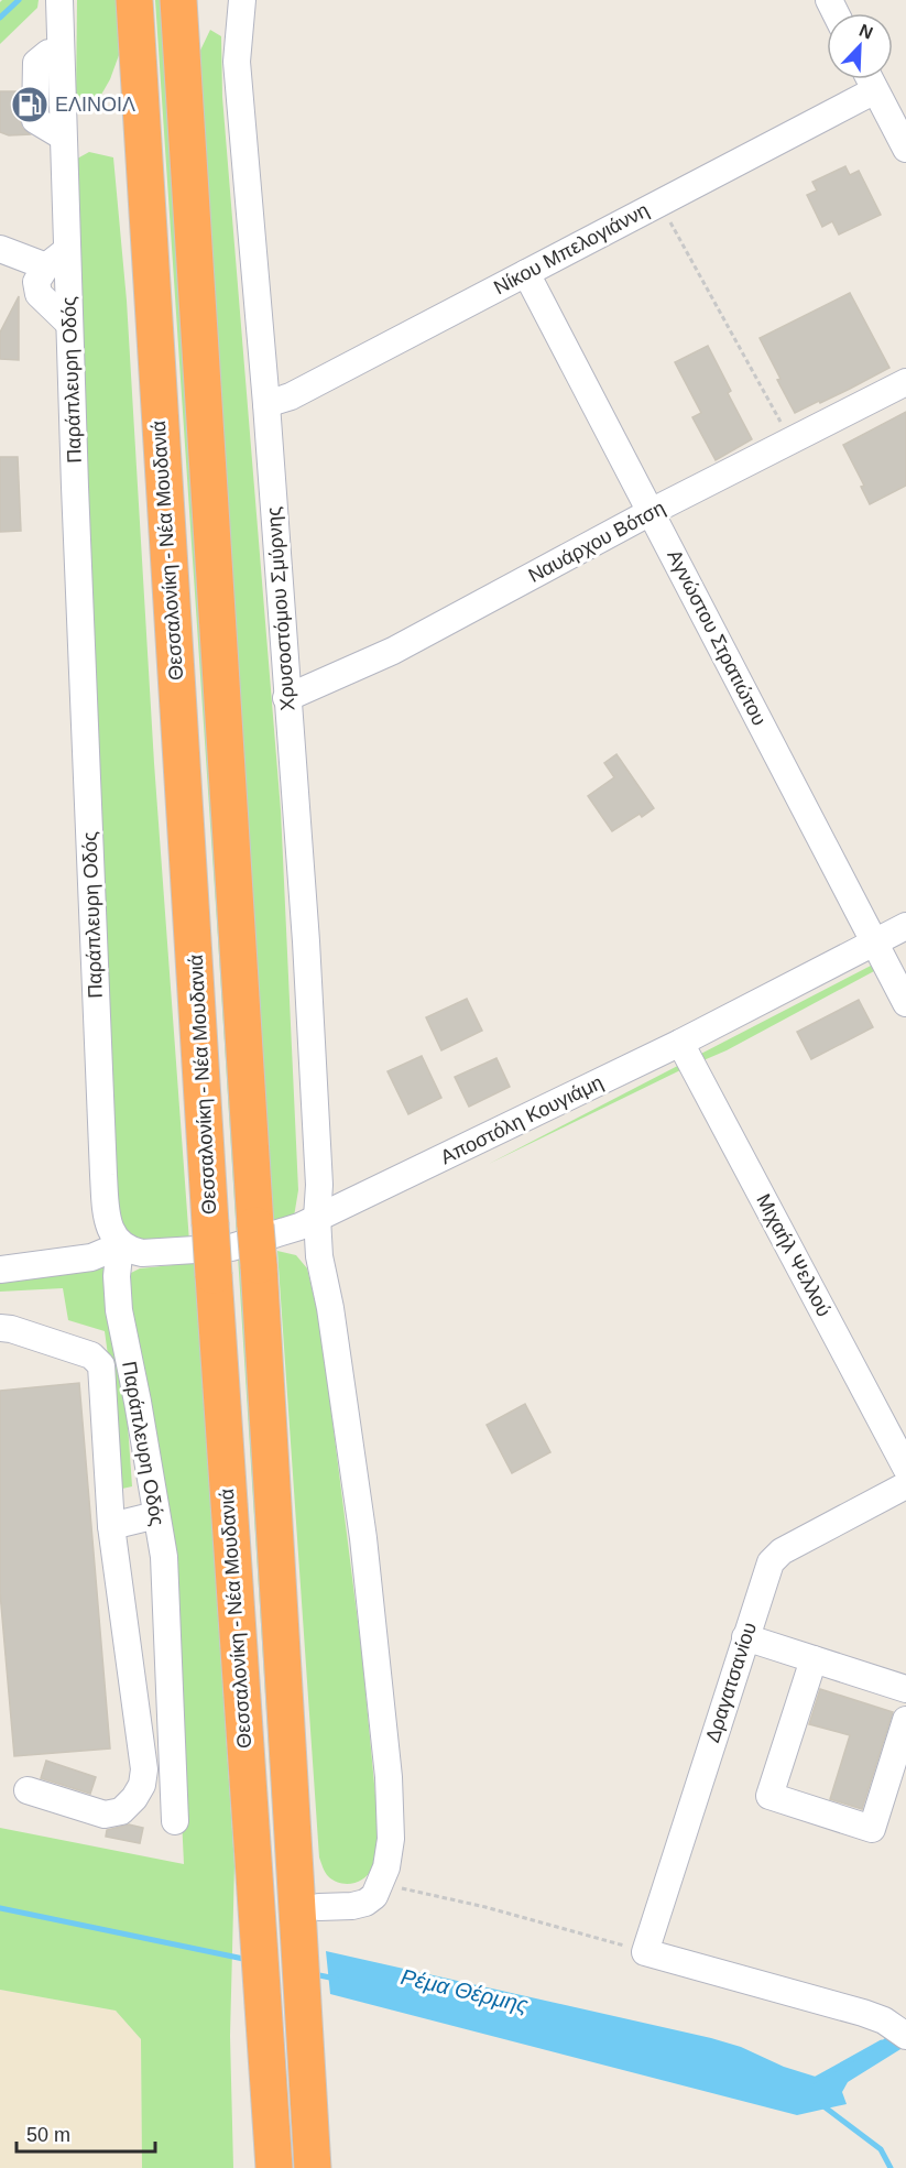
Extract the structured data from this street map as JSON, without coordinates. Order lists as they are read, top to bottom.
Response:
{
  "streets": {
    "highway": ["Θεσσαλονίκη - Νέα Μουδανιά"],
    "street": [
      "Νίκου Μπελογιάννη",
      "Παράπλευρη Οδός",
      "Ναυάρχου Βότση",
      "Χρυσοστόμου Σμύρνης",
      "Αγνώστου Στρατιώτου",
      "Αποστόλη Κουγιάμη",
      "Μιχαήλ Ψελλού",
      "Δραγατσανίου"
    ]
  },
  "crossings": [
    ["Νίκου Μπελογιάννη", "Χρυσοστόμου Σμύρνης"],
    ["Νίκου Μπελογιάννη", "Αγνώστου Στρατιώτου"],
    ["Παράπλευρη Οδός", "Αποστόλη Κουγιάμη"],
    ["Ναυάρχου Βότση", "Χρυσοστόμου Σμύρνης"],
    ["Ναυάρχου Βότση", "Αγνώστου Στρατιώτου"],
    ["Χρυσοστόμου Σμύρνης", "Αποστόλη Κουγιάμη"],
    ["Αγνώστου Στρατιώτου", "Αποστόλη Κουγιάμη"],
    ["Αποστόλη Κουγιάμη", "Μιχαήλ Ψελλού"]
  ],
  "water": ["Ρέμα Θέρμης"],
  "places": {
    "fuel station": ["ΕΛΙΝΟΙΛ"]
  },
  "scale_bar": "50 m",
  "north": "top right"
}
